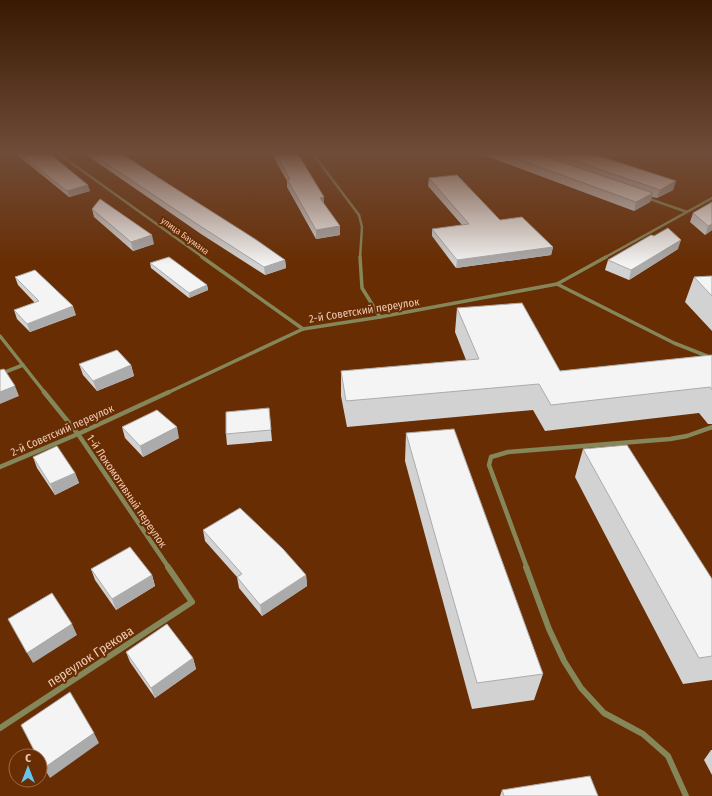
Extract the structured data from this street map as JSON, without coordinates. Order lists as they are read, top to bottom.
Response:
{
  "streets": {
    "street": [
      "улица Баумана",
      "2-й Советский переулок",
      "1-й Локомотивный переулок",
      "переулок Грекова"
    ]
  },
  "crossings": [
    ["улица Баумана", "2-й Советский переулок"],
    ["2-й Советский переулок", "1-й Локомотивный переулок"],
    ["1-й Локомотивный переулок", "переулок Грекова"]
  ],
  "north": "top"
}
